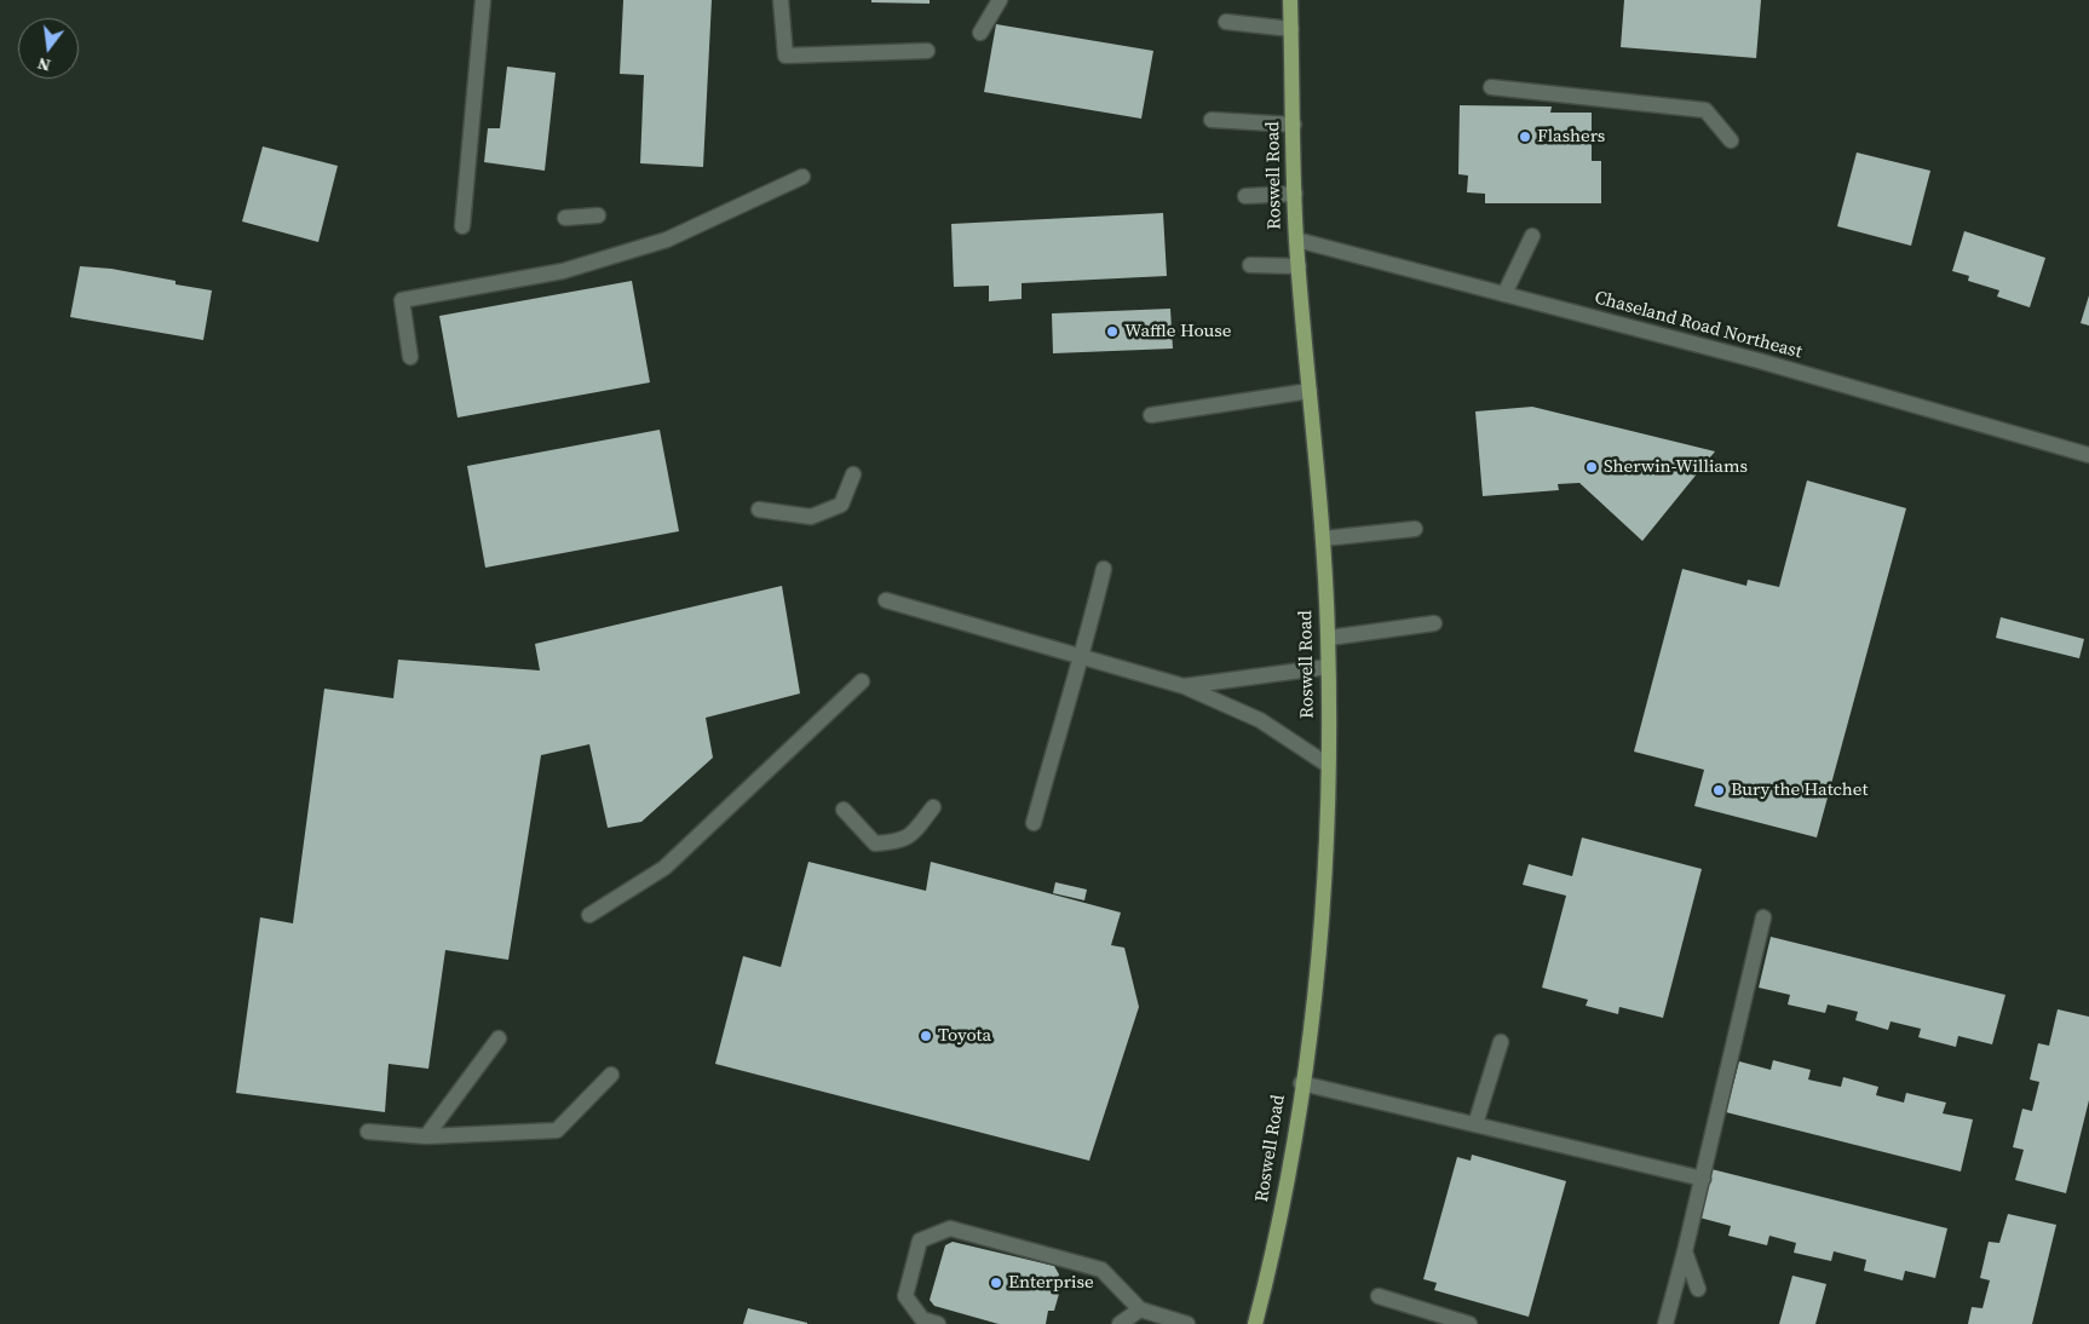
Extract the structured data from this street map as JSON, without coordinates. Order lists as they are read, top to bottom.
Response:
{
  "streets": {
    "main road": ["Roswell Road"],
    "street": ["Chaseland Road Northeast"]
  },
  "crossings": [
    ["Roswell Road", "Chaseland Road Northeast"]
  ],
  "places": [
    "Flashers",
    "Waffle House",
    "Sherwin-Williams",
    "Bury the Hatchet",
    "Toyota",
    "Enterprise"
  ],
  "north": "bottom"
}
